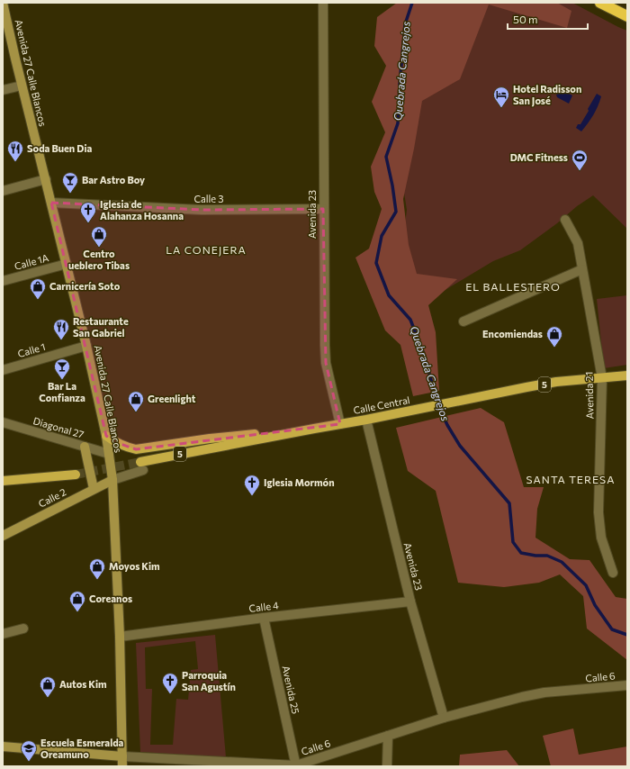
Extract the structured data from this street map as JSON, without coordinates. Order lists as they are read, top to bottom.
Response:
{
  "streets": {
    "main road": [
      "Avenida 27 Calle Blancos",
      "5",
      "Calle Central",
      "Calle 2",
      "Calle 6"
    ],
    "street": [
      "Calle 3",
      "Avenida 23",
      "Calle 1A",
      "Calle 1",
      "Avenida 21",
      "Diagonal 27",
      "Calle 4",
      "Avenida 25"
    ]
  },
  "crossings": [
    ["Avenida 27 Calle Blancos", "Calle 3"],
    ["Avenida 27 Calle Blancos", "Calle 1A"],
    ["Avenida 27 Calle Blancos", "Calle 1"],
    ["Avenida 27 Calle Blancos", "Diagonal 27"],
    ["Avenida 27 Calle Blancos", "Calle 2"],
    ["Avenida 27 Calle Blancos", "Calle 4"],
    ["Avenida 27 Calle Blancos", "Calle 6"],
    ["Calle 3", "Avenida 23"],
    ["Avenida 23", "Calle Central"],
    ["Avenida 23", "Calle 4"],
    ["Avenida 23", "Calle 6"],
    ["Avenida 21", "Calle Central"],
    ["Calle 4", "Avenida 25"],
    ["Calle 6", "Avenida 25"]
  ],
  "districts": ["LA CONEJERA", "EL BALLESTERO", "SANTA TERESA"],
  "water": ["Quebrada Cangrejos"],
  "places": {
    "hotel": ["Hotel Radisson San José"],
    "restaurant": ["Soda Buen Dia", "Restaurante San Gabriel"],
    "sports": ["DMC Fitness"],
    "bar": ["Bar Astro Boy", "Bar La Confianza"],
    "church": ["Iglesia de Alahanza Hosanna", "Iglesia Mormón", "Parroquia San Agustín"],
    "shop": [
      "Centro ueblero Tibas",
      "Carnicería Soto",
      "Encomiendas",
      "Greenlight",
      "Moyos Kim",
      "Coreanos",
      "Autos Kim"
    ],
    "school or university": ["Escuela Esmeralda Oreamuno"]
  },
  "scale_bar": "50 m"
}
